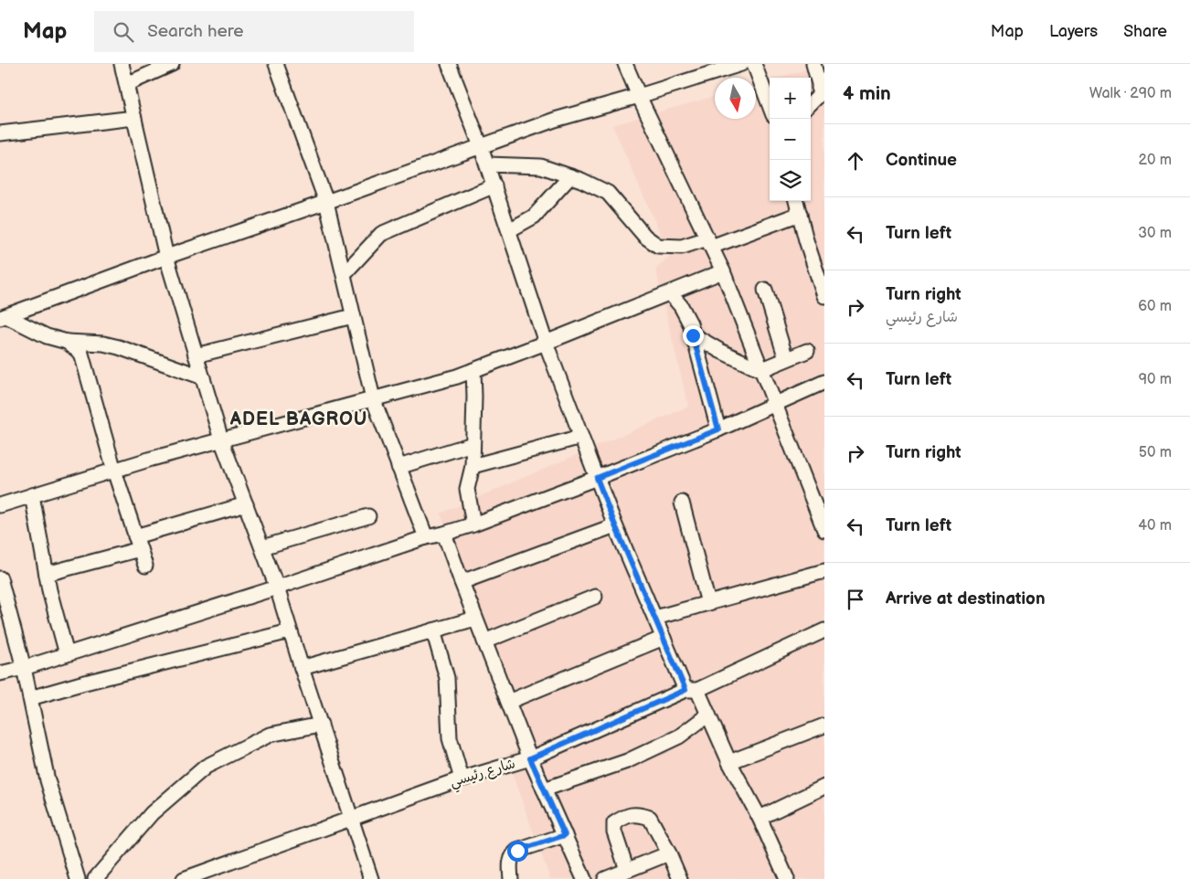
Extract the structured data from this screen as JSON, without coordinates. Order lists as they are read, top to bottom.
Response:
{
  "streets": {
    "street": ["شارع رئيسي"]
  },
  "districts": ["ADEL BAGROU"],
  "north": "bottom",
  "page": {
    "header": "Map",
    "search": "Search here",
    "nav": ["Map", "Layers", "Share"],
    "heading": ["4 min", "Walk · 290 m"],
    "map_buttons": ["+", "−"],
    "list": [
      ["Continue", "20 m"],
      ["Turn left", "30 m"],
      ["Turn right", "شارع رئيسي", "60 m"],
      ["Turn left", "90 m"],
      ["Turn right", "50 m"],
      ["Turn left", "40 m"],
      "Arrive at destination"
    ]
  }
}
